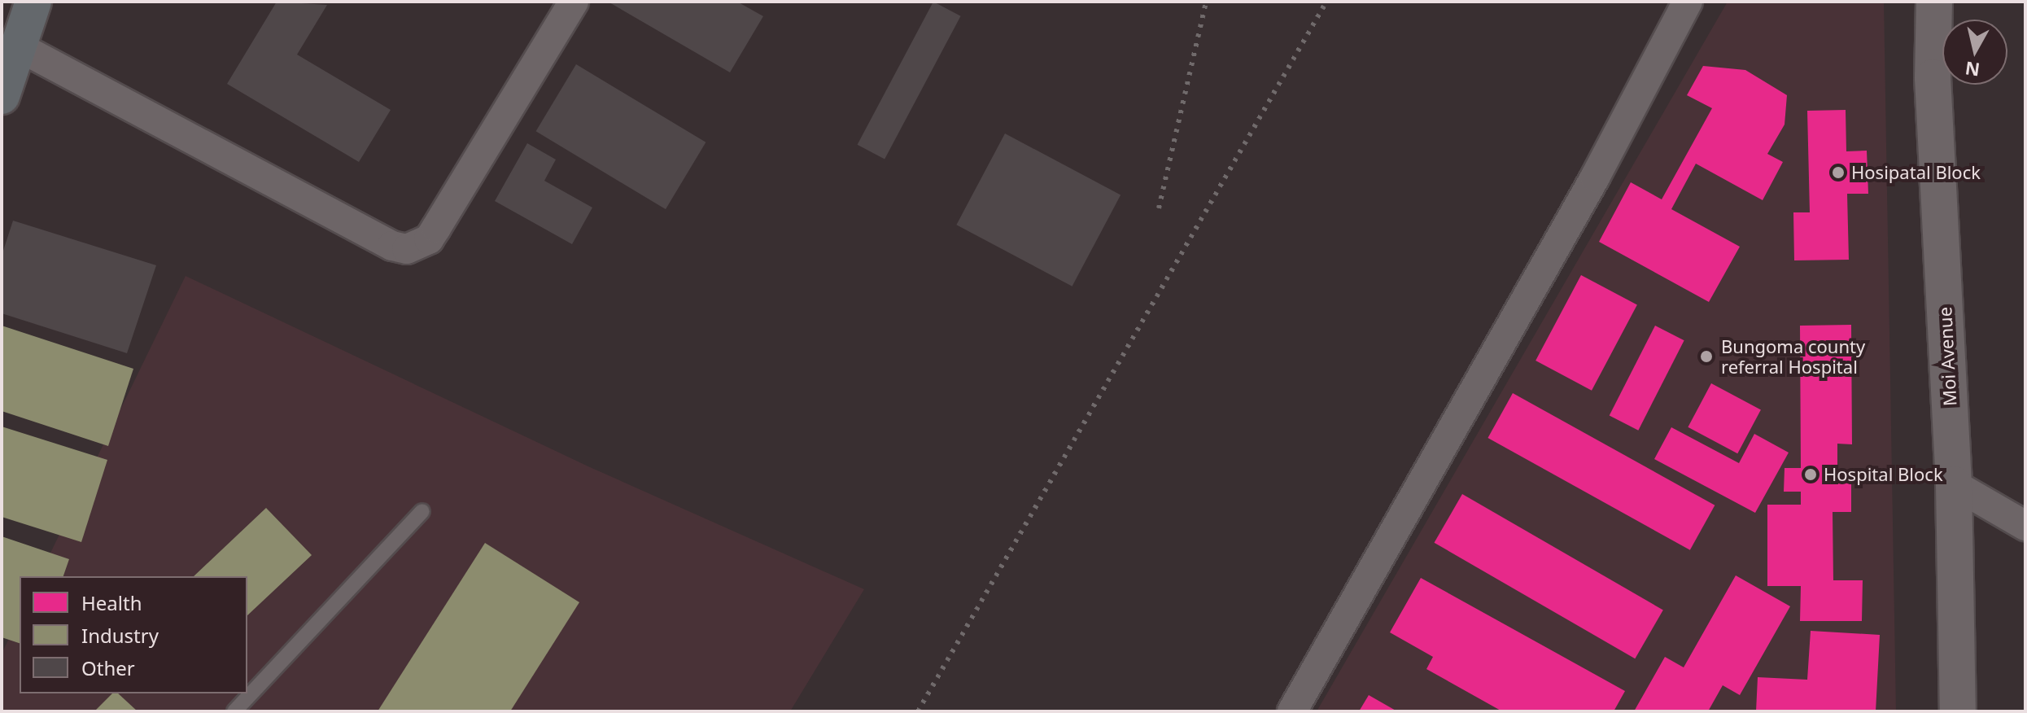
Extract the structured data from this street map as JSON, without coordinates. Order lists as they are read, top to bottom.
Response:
{
  "streets": {
    "street": ["Moi Avenue"]
  },
  "places": ["Hosipatal Block", "Bungoma county referral Hospital", "Hospital Block"],
  "legend": ["Health", "Industry", "Other"],
  "north": "bottom"
}
